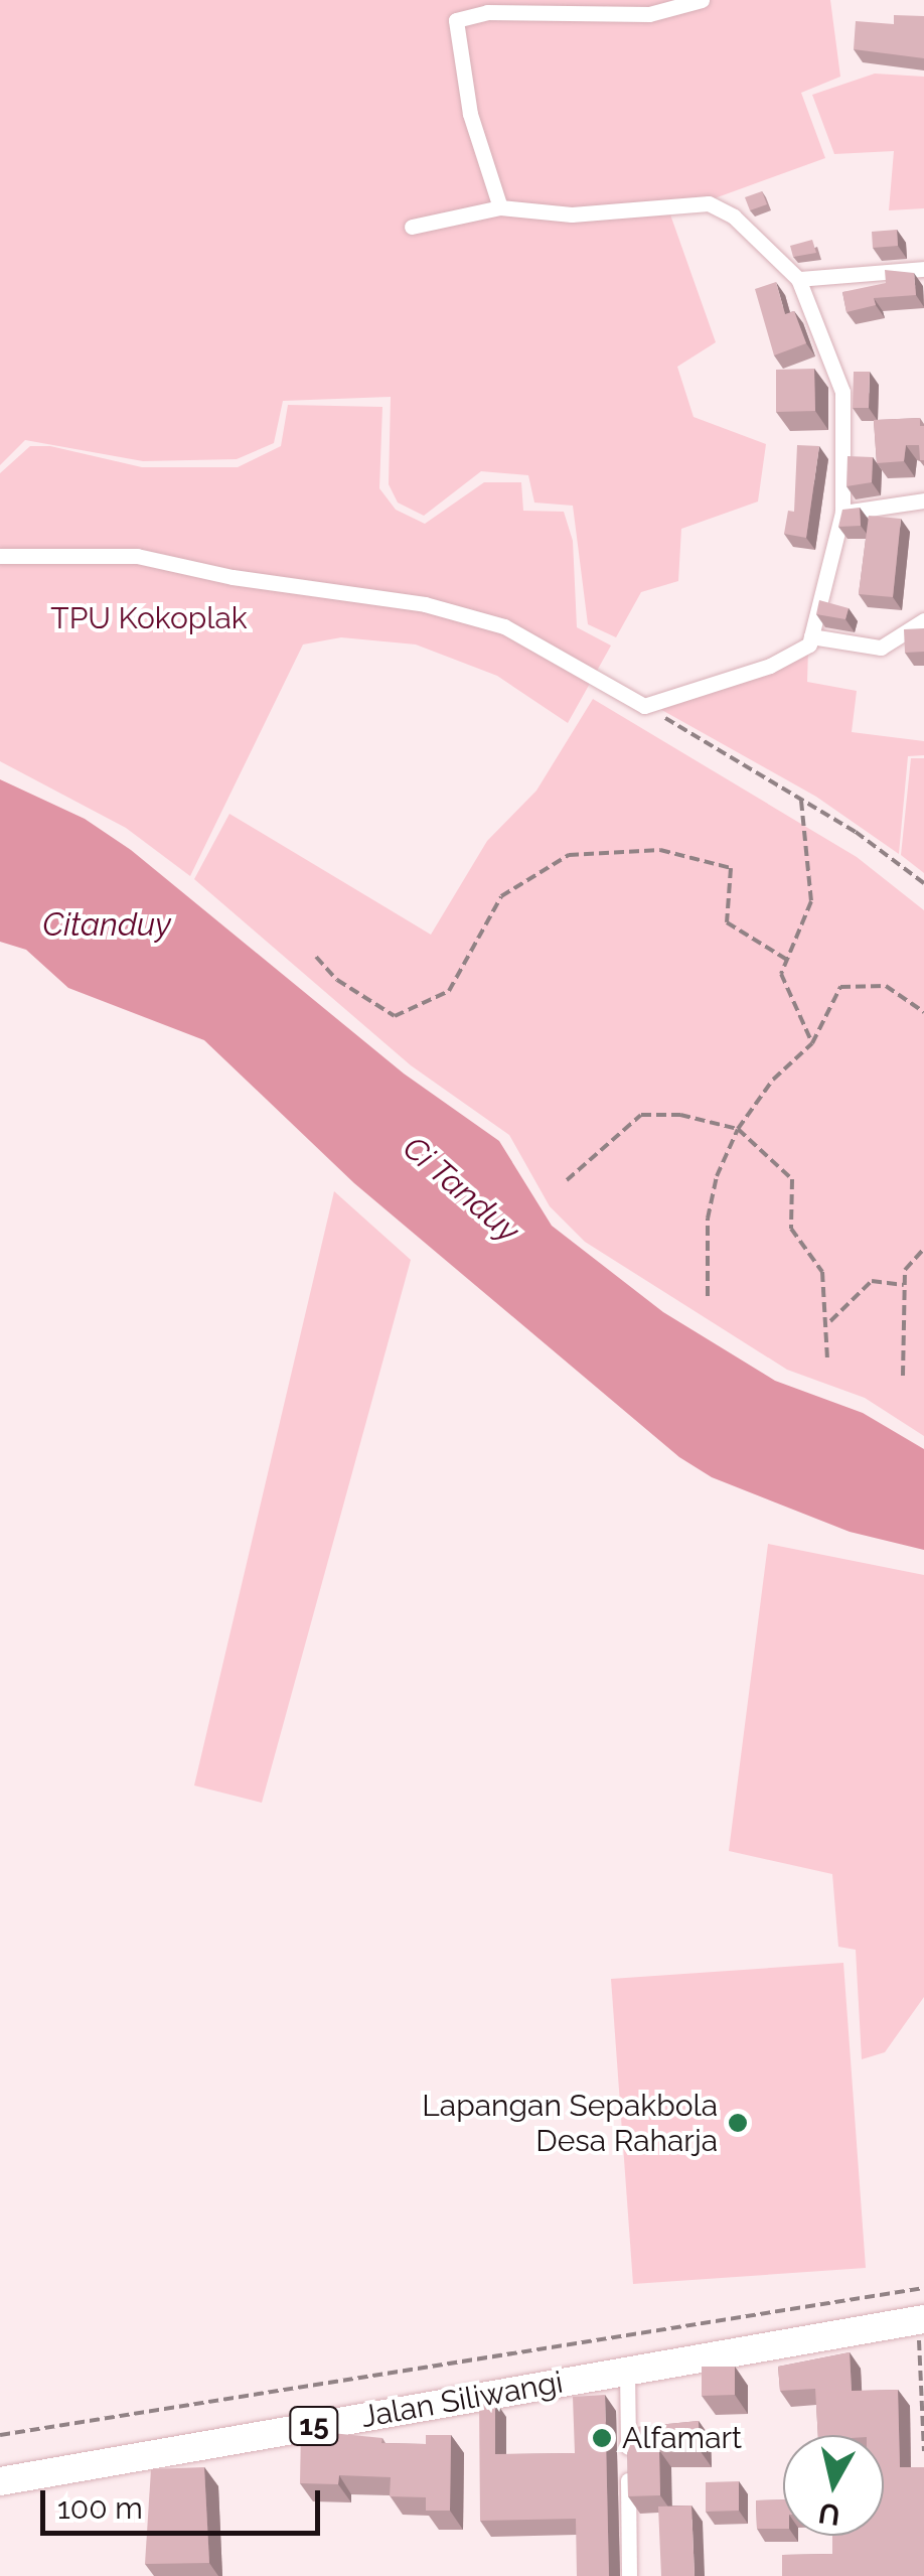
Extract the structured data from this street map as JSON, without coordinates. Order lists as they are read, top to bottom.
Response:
{
  "streets": {
    "highway": ["Jalan Siliwangi", "15"]
  },
  "water": ["Citanduy", "Ci Tanduy"],
  "parks": ["TPU Kokoplak"],
  "places": ["Lapangan Sepakbola Desa Raharja", "Alfamart"],
  "scale_bar": "100 m",
  "north": "bottom"
}
